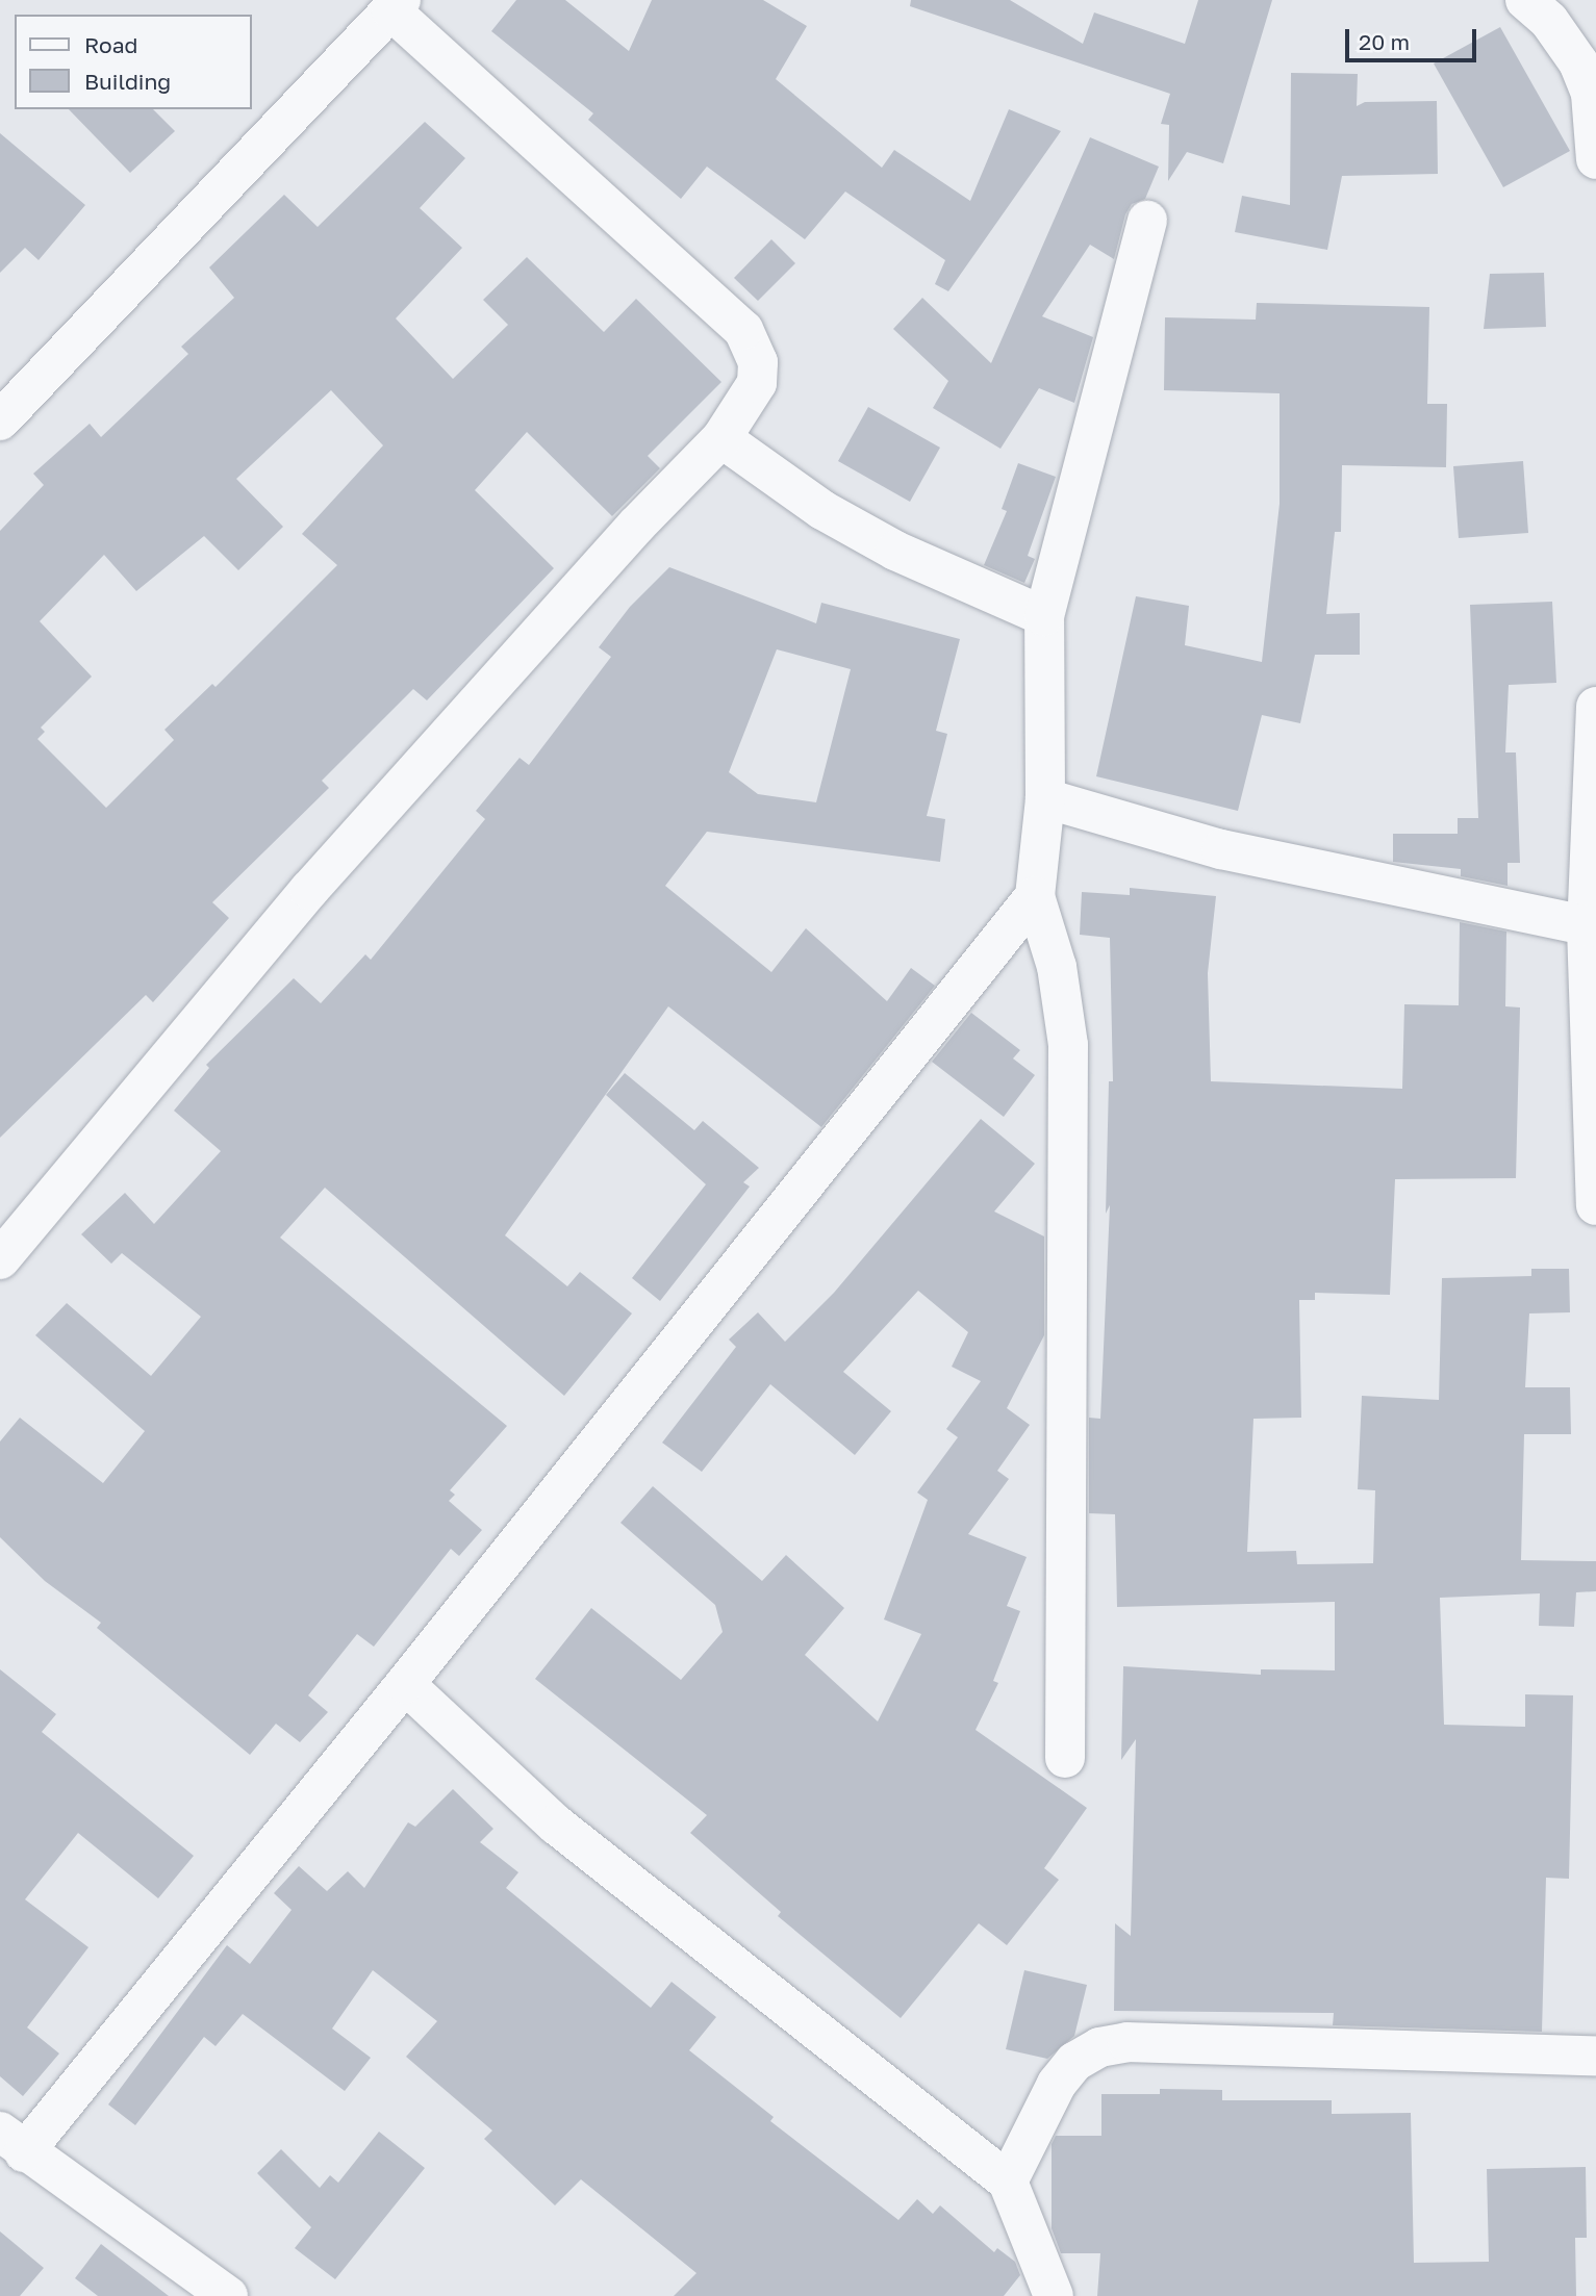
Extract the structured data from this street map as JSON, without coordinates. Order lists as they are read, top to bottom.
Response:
{
  "legend": ["Road", "Building"],
  "scale_bar": "20 m"
}
